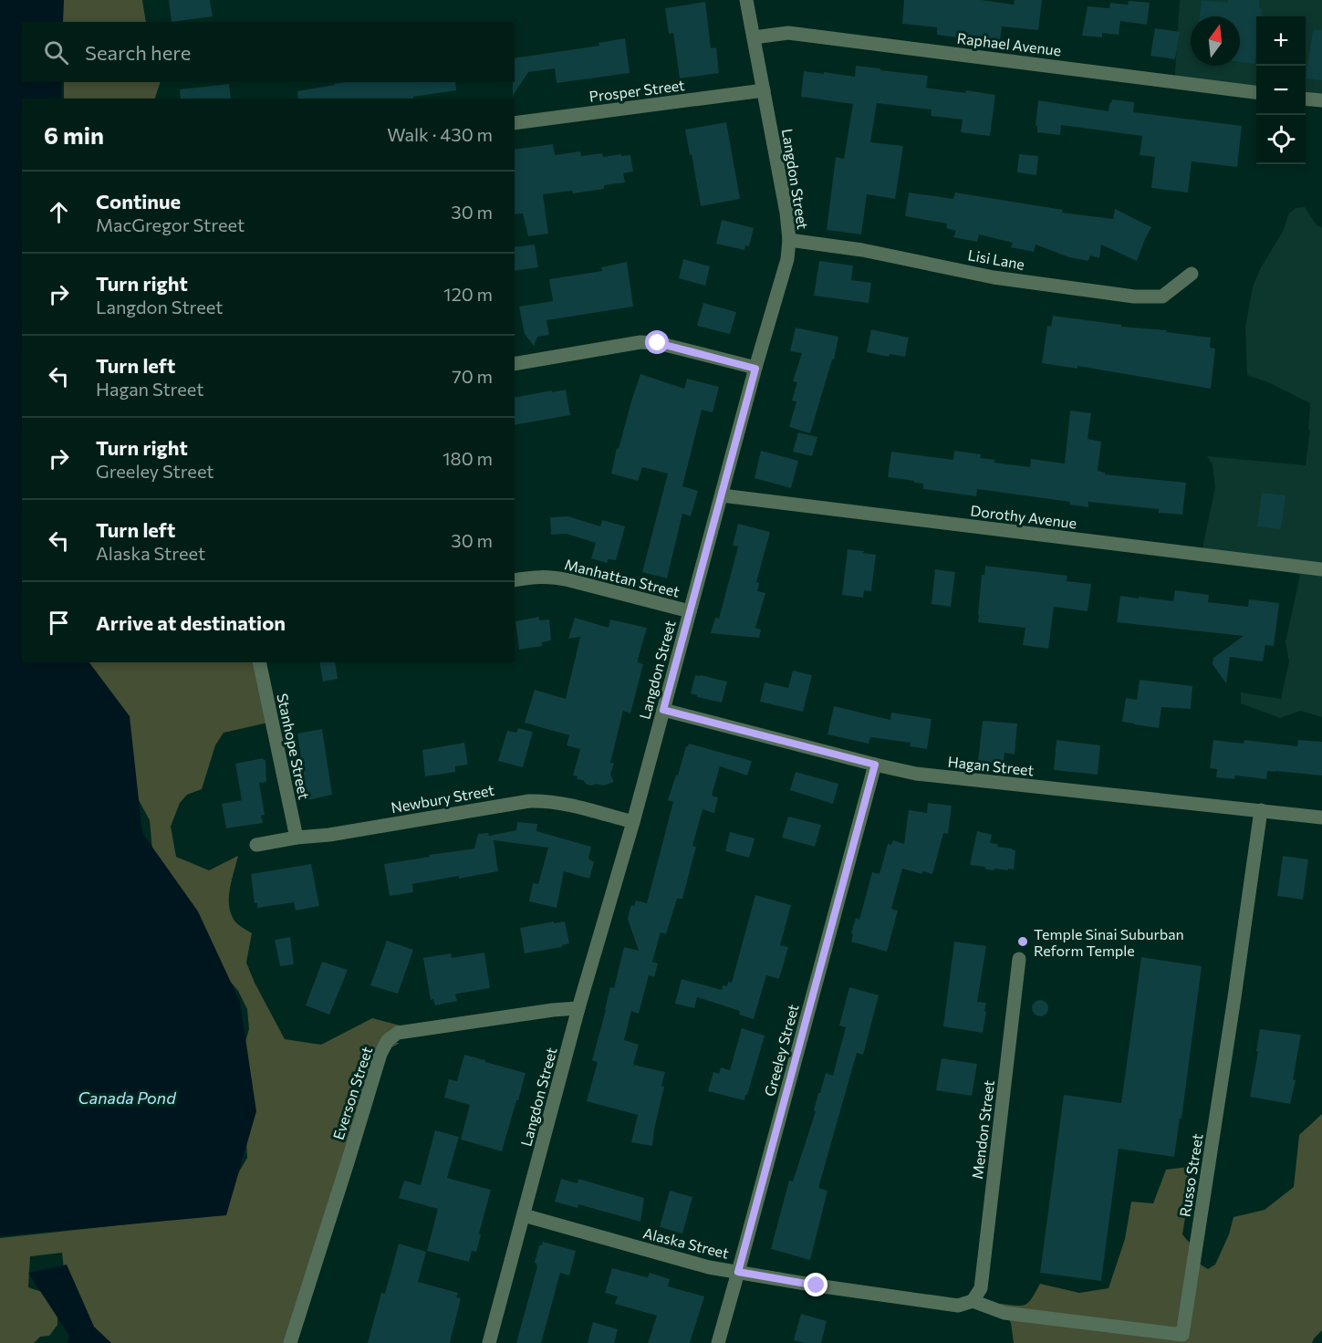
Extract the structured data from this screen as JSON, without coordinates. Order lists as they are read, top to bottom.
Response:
{
  "streets": {
    "street": [
      "Raphael Avenue",
      "Prosper Street",
      "Langdon Street",
      "Lisi Lane",
      "Dorothy Avenue",
      "Manhattan Street",
      "Stanhope Street",
      "Hagan Street",
      "Newbury Street",
      "Greeley Street",
      "Everson Street",
      "Mendon Street",
      "Russo Street",
      "Alaska Street"
    ]
  },
  "crossings": [
    ["Raphael Avenue", "Langdon Street"],
    ["Prosper Street", "Langdon Street"],
    ["Langdon Street", "Lisi Lane"],
    ["Langdon Street", "Dorothy Avenue"],
    ["Langdon Street", "Manhattan Street"],
    ["Langdon Street", "Hagan Street"],
    ["Langdon Street", "Newbury Street"],
    ["Langdon Street", "Everson Street"],
    ["Langdon Street", "Alaska Street"],
    ["Stanhope Street", "Newbury Street"],
    ["Hagan Street", "Greeley Street"],
    ["Hagan Street", "Russo Street"],
    ["Greeley Street", "Alaska Street"],
    ["Mendon Street", "Russo Street"],
    ["Mendon Street", "Alaska Street"],
    ["Russo Street", "Alaska Street"]
  ],
  "water": ["Canada Pond"],
  "places": ["Temple Sinai Suburban Reform Temple"],
  "north": "top",
  "page": {
    "map_buttons": ["+", "−"],
    "search": "Search here",
    "heading": ["6 min", "Walk · 430 m"],
    "list": [
      ["Continue", "MacGregor Street", "30 m"],
      ["Turn right", "Langdon Street", "120 m"],
      ["Turn left", "Hagan Street", "70 m"],
      ["Turn right", "Greeley Street", "180 m"],
      ["Turn left", "Alaska Street", "30 m"],
      "Arrive at destination"
    ]
  }
}
